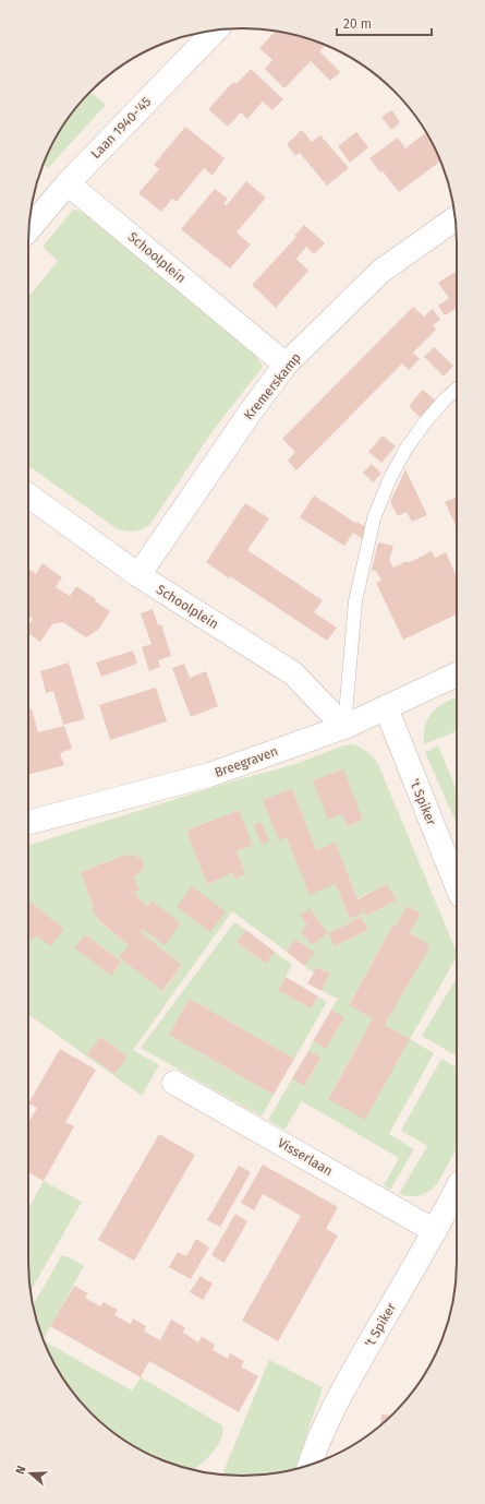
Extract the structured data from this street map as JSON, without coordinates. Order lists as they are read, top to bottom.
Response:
{
  "streets": {
    "street": [
      "Laan 1940-'45",
      "Schoolplein",
      "Kremerskamp",
      "Breegraven",
      "'t Spiker",
      "Visserlaan"
    ]
  },
  "crossings": [
    ["Laan 1940-'45", "Schoolplein"],
    ["Schoolplein", "Kremerskamp"],
    ["Schoolplein", "Breegraven"],
    ["Breegraven", "'t Spiker"],
    ["'t Spiker", "Visserlaan"]
  ],
  "scale_bar": "20 m",
  "north": "left"
}
